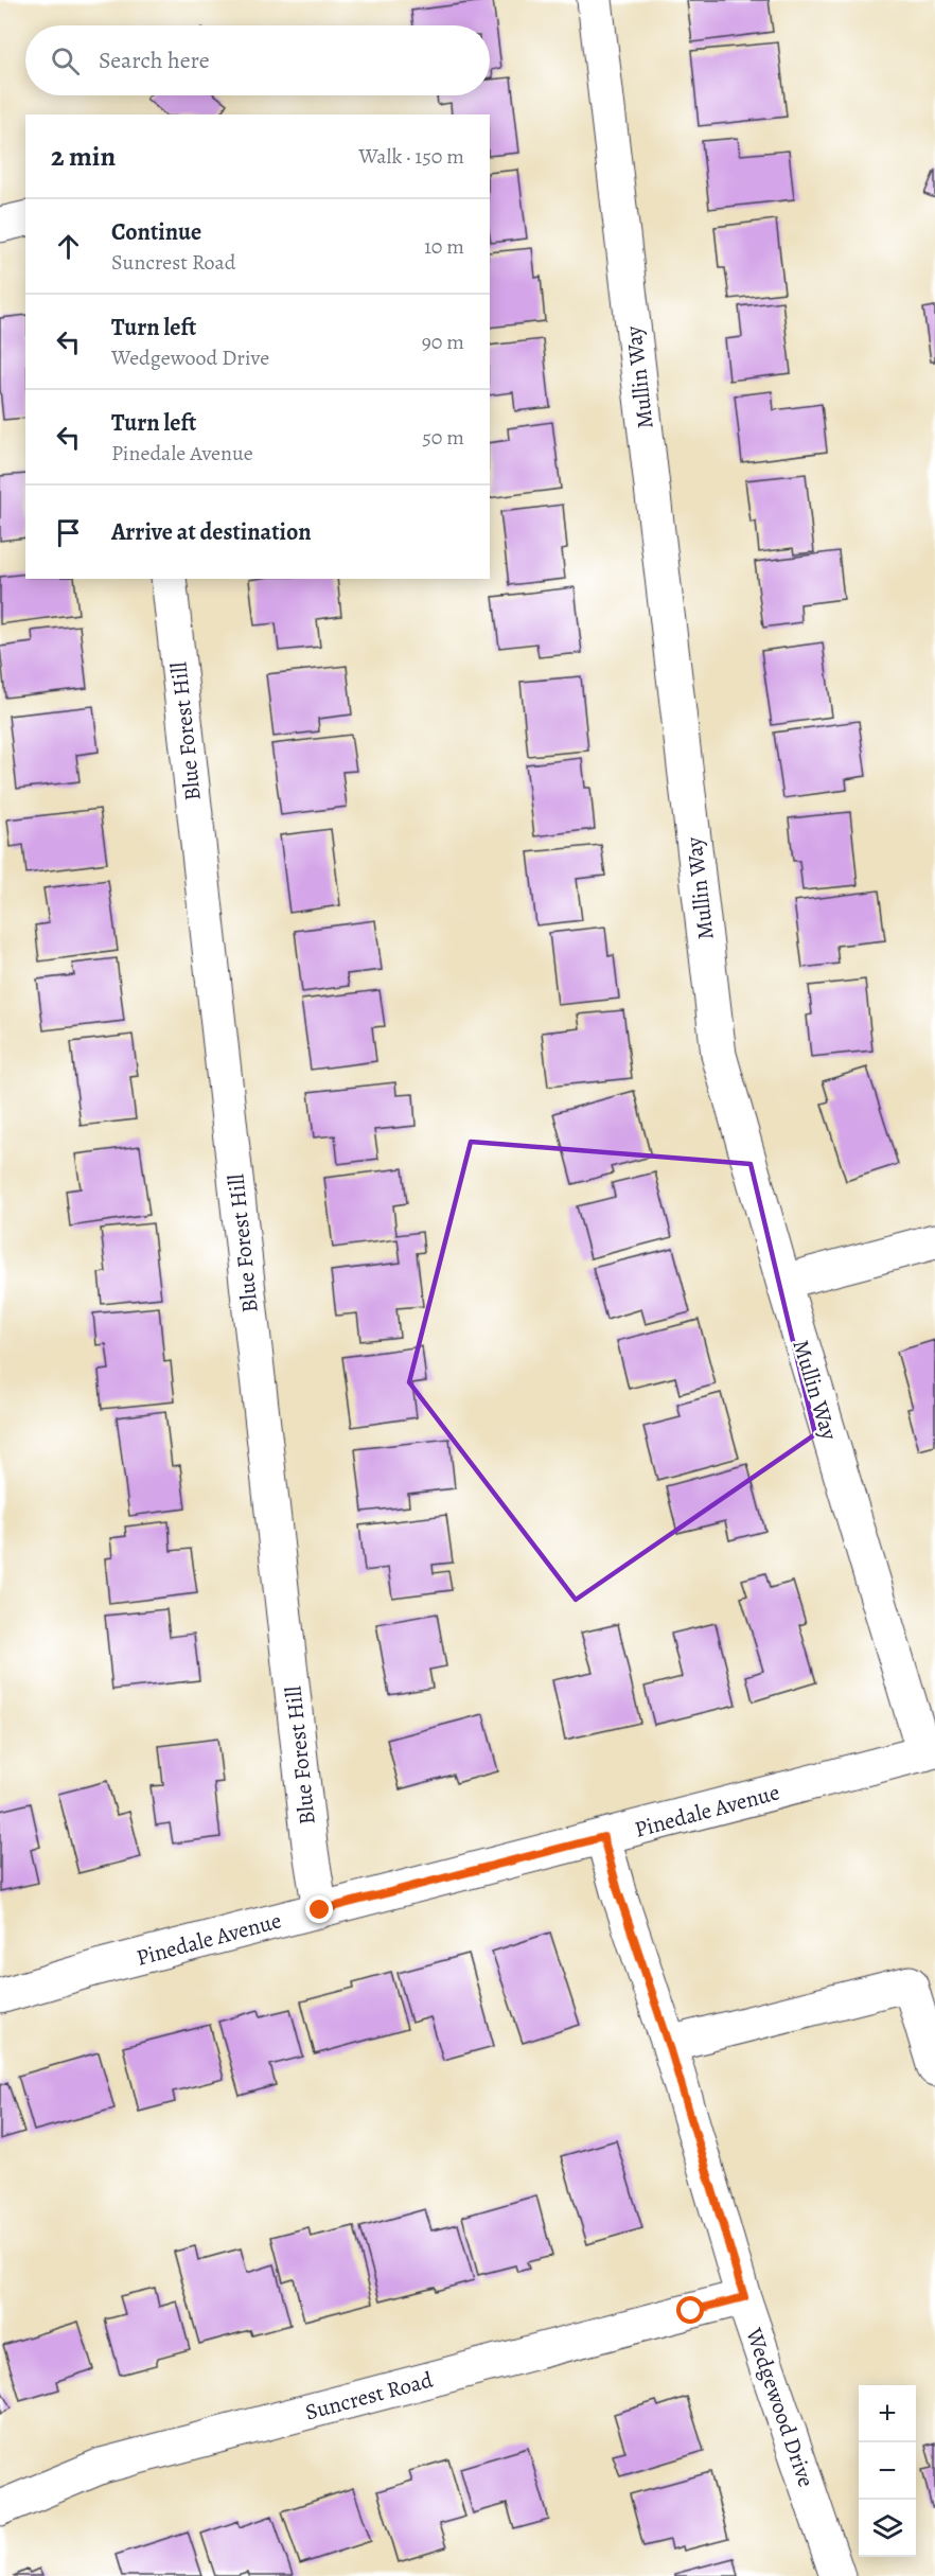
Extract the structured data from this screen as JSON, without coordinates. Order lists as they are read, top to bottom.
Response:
{
  "streets": {
    "street": [
      "Mullin Way",
      "Blue Forest Hill",
      "Pinedale Avenue",
      "Suncrest Road",
      "Wedgewood Drive"
    ]
  },
  "crossings": [
    ["Mullin Way", "Pinedale Avenue"],
    ["Blue Forest Hill", "Pinedale Avenue"],
    ["Pinedale Avenue", "Wedgewood Drive"],
    ["Suncrest Road", "Wedgewood Drive"]
  ],
  "page": {
    "search": "Search here",
    "heading": ["2 min", "Walk · 150 m"],
    "list": [
      ["Continue", "Suncrest Road", "10 m"],
      ["Turn left", "Wedgewood Drive", "90 m"],
      ["Turn left", "Pinedale Avenue", "50 m"],
      "Arrive at destination"
    ],
    "map_buttons": ["+", "−"]
  }
}
